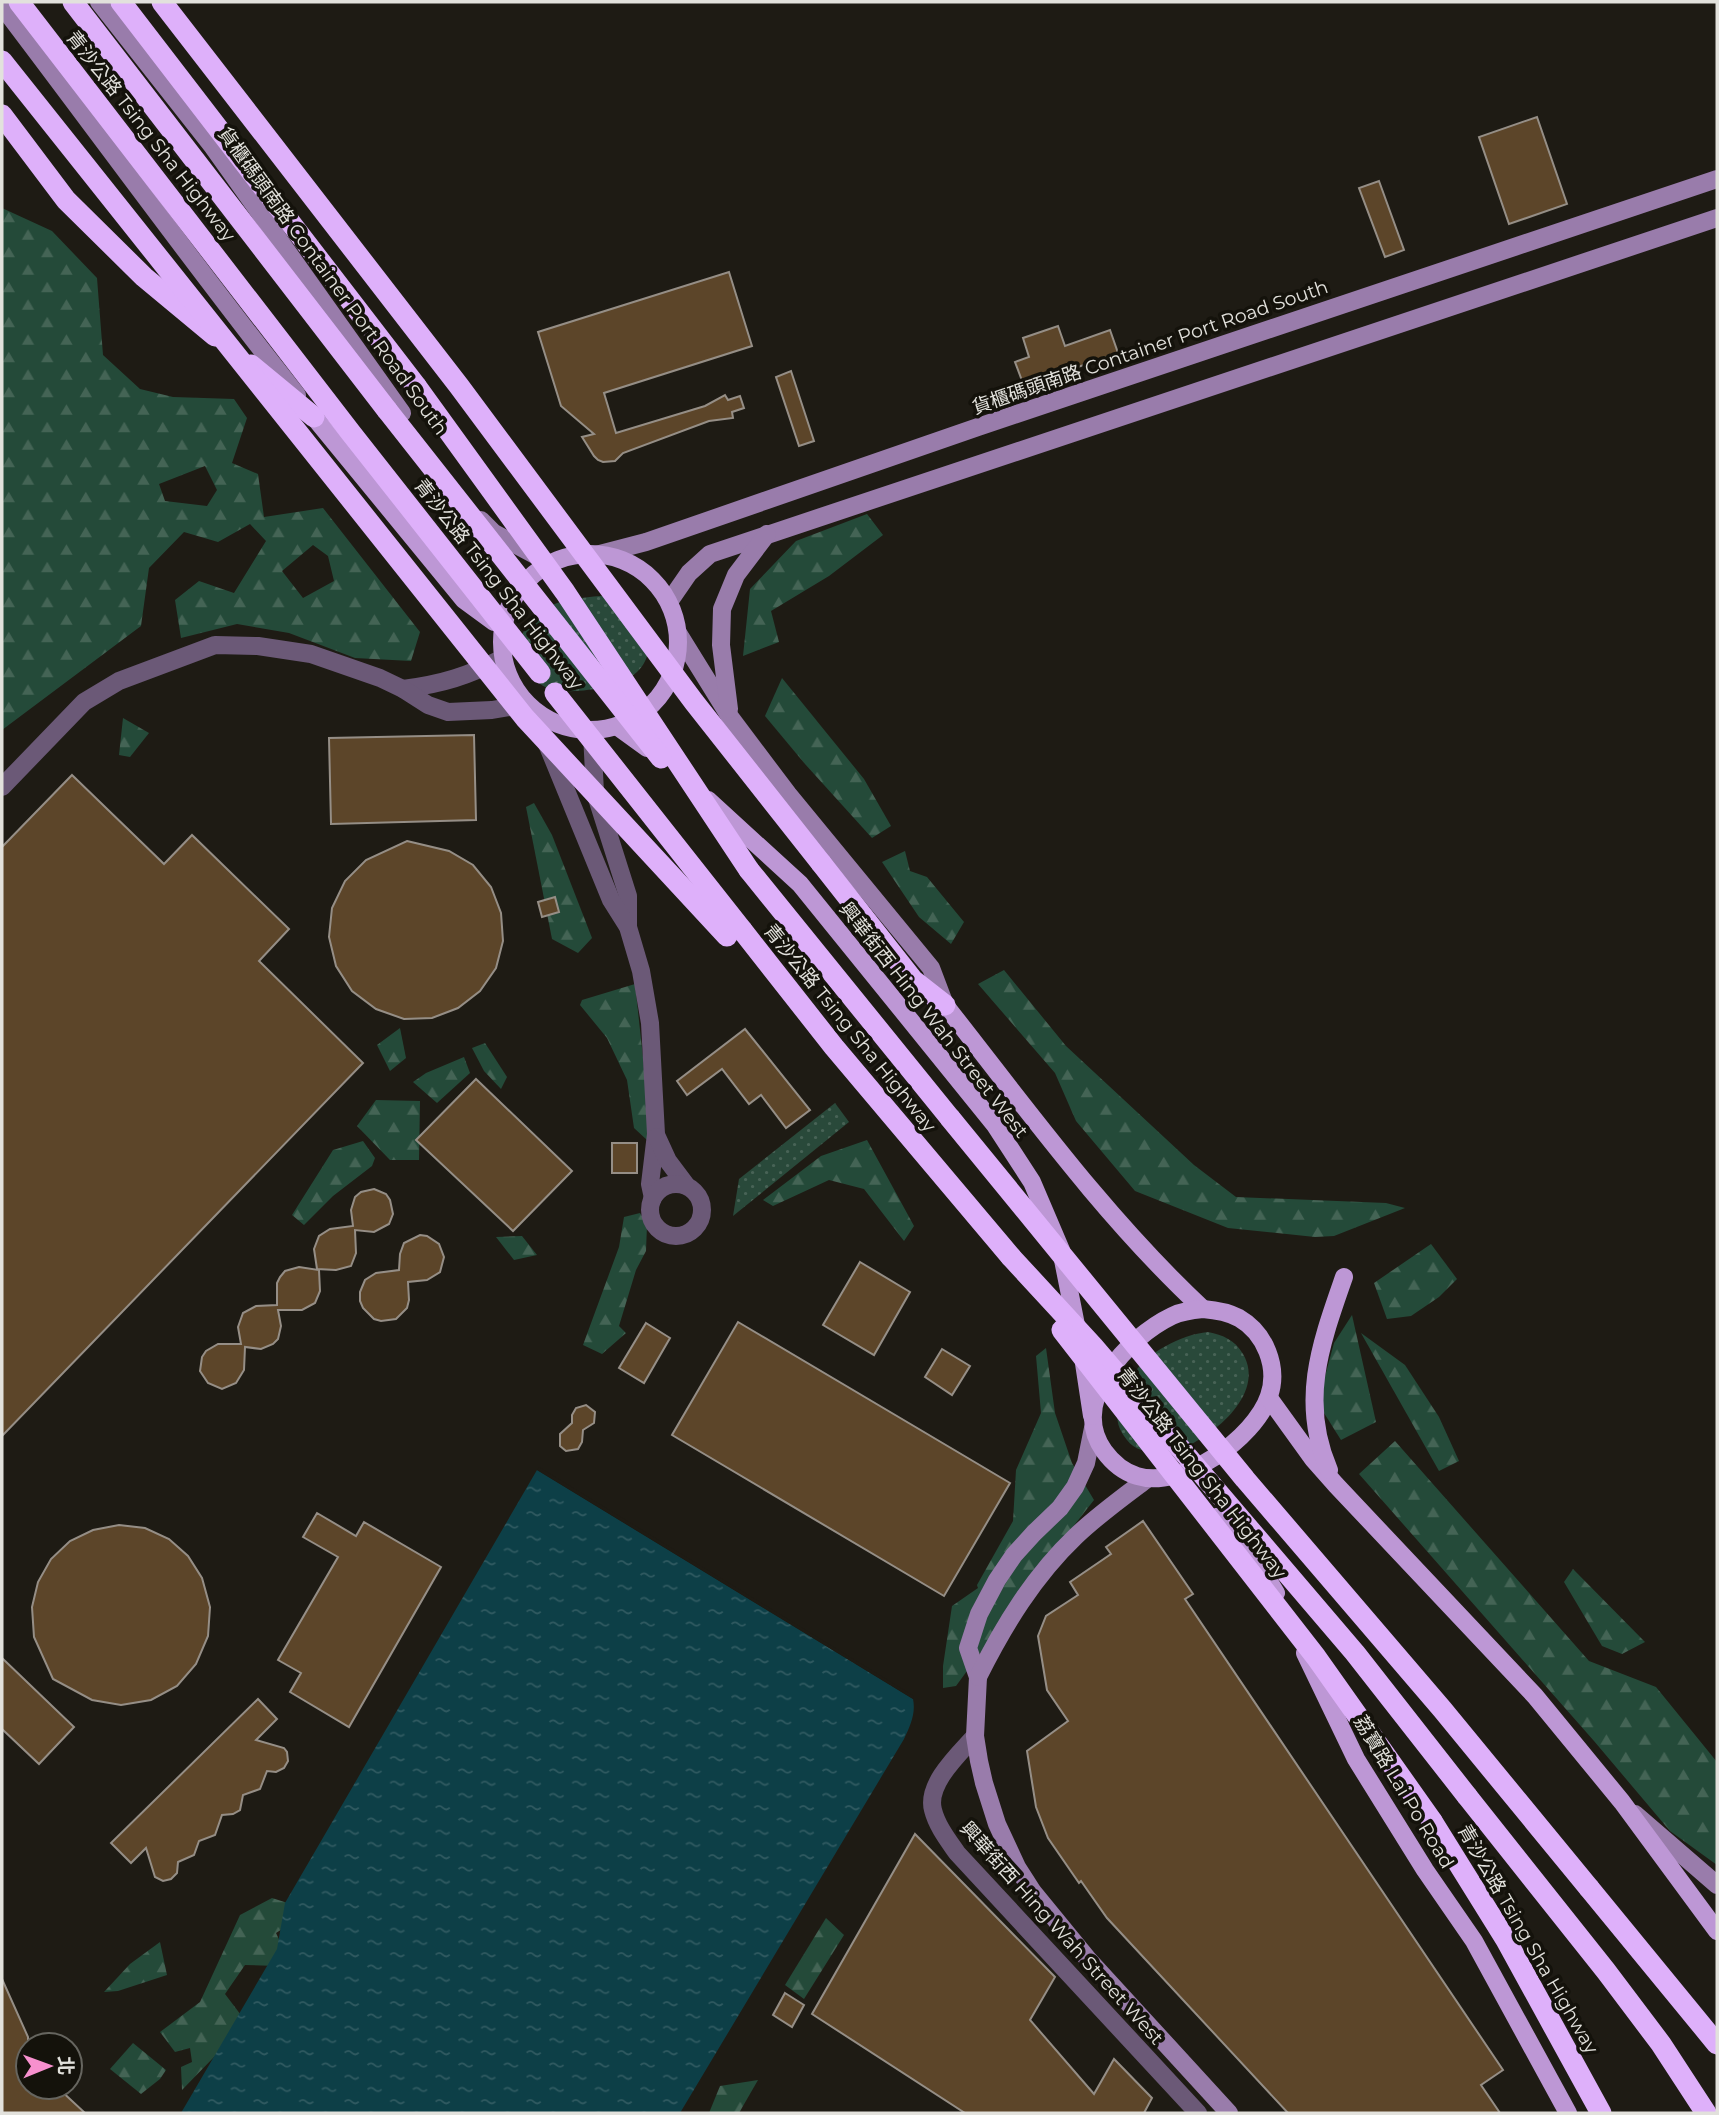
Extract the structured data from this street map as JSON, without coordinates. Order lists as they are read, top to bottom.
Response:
{
  "streets": {
    "highway": ["青沙公路 Tsing Sha Highway"],
    "main road": ["興華街西 Hing Wah Street West", "荔寶路 Lai Po Road"],
    "street": ["貨櫃碼頭南路 Container Port Road South"]
  },
  "crossings": [
    ["貨櫃碼頭南路 Container Port Road South", "興華街西 Hing Wah Street West"],
    ["興華街西 Hing Wah Street West", "荔寶路 Lai Po Road"]
  ],
  "north": "right"
}
